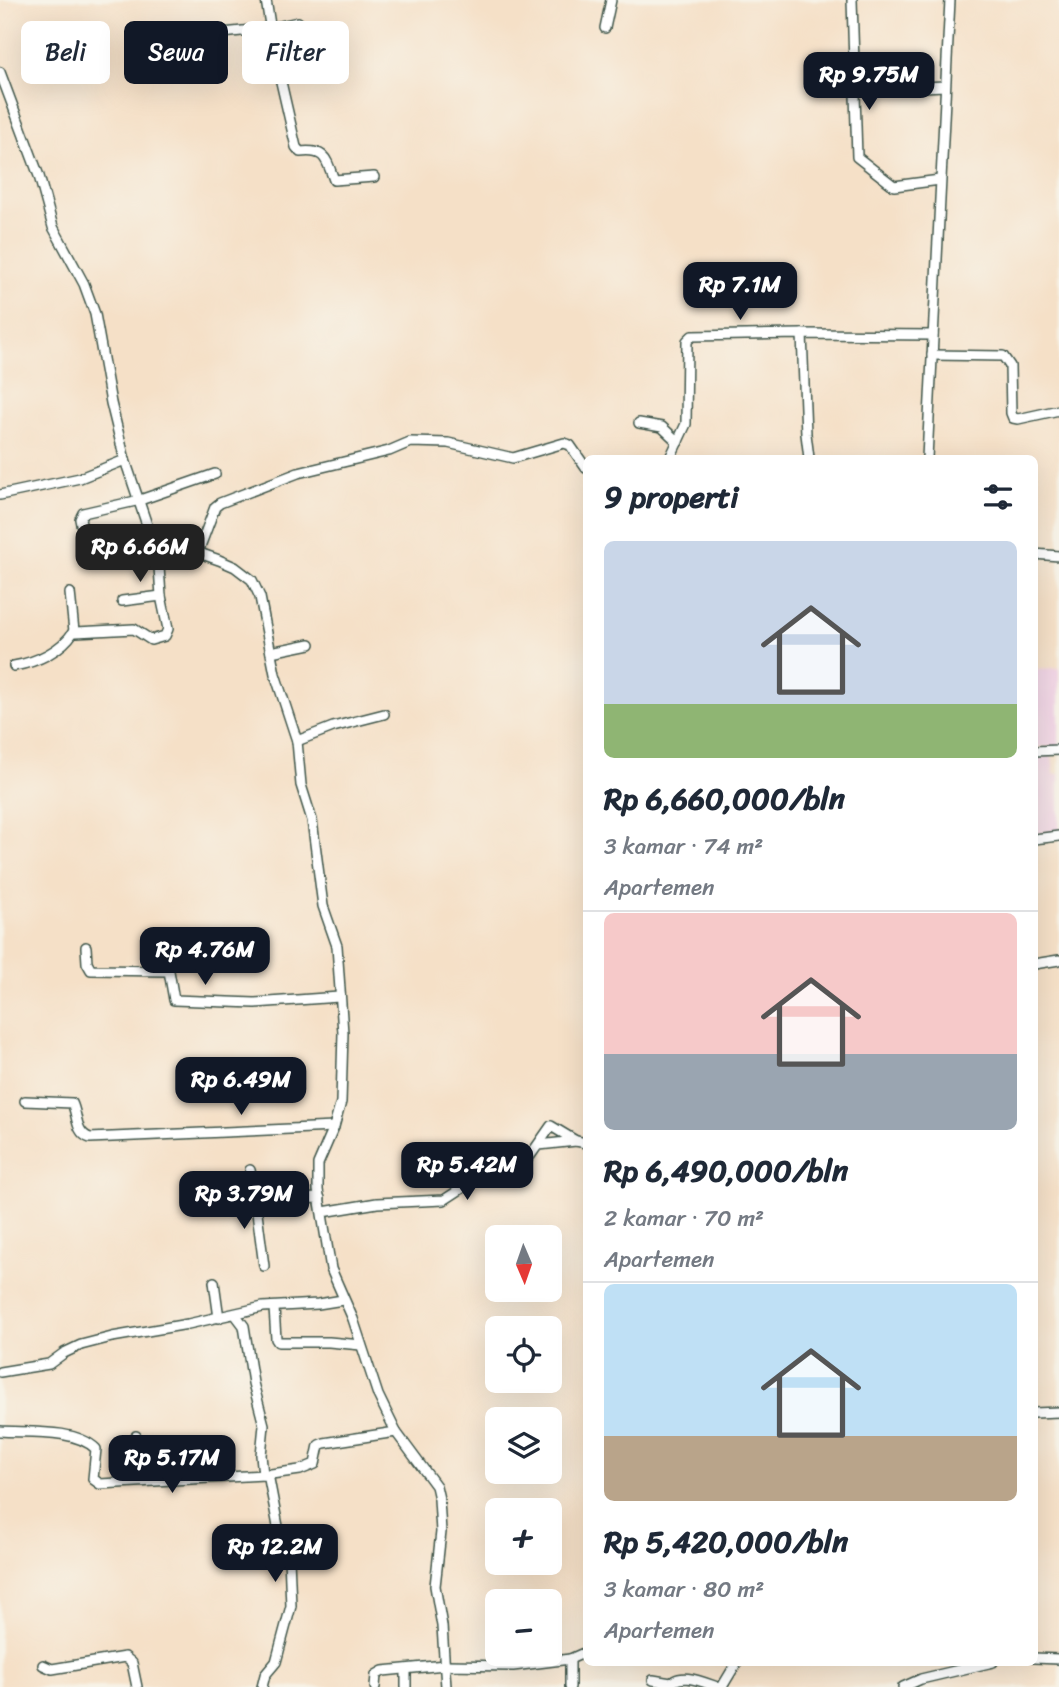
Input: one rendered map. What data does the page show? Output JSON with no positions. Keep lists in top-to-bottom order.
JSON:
{
  "north": "bottom",
  "page": {
    "chip": ["Beli", "Sewa", "Filter"],
    "price": [
      "Rp 9.75M",
      "Rp 7.1M",
      "Rp 6.66M",
      "Rp 4.76M",
      "Rp 6.49M",
      "Rp 5.42M",
      "Rp 3.79M",
      "Rp 5.17M",
      "Rp 12.2M"
    ],
    "heading": "9 properti",
    "list": [
      {
        "name": "Rp 6,660,000/bln",
        "note": "3 kamar · 74 m² · Apartemen"
      },
      {
        "name": "Rp 6,490,000/bln",
        "note": "2 kamar · 70 m² · Apartemen"
      },
      {
        "name": "Rp 5,420,000/bln",
        "note": "3 kamar · 80 m² · Apartemen"
      }
    ],
    "map_buttons": ["+", "−"]
  }
}
